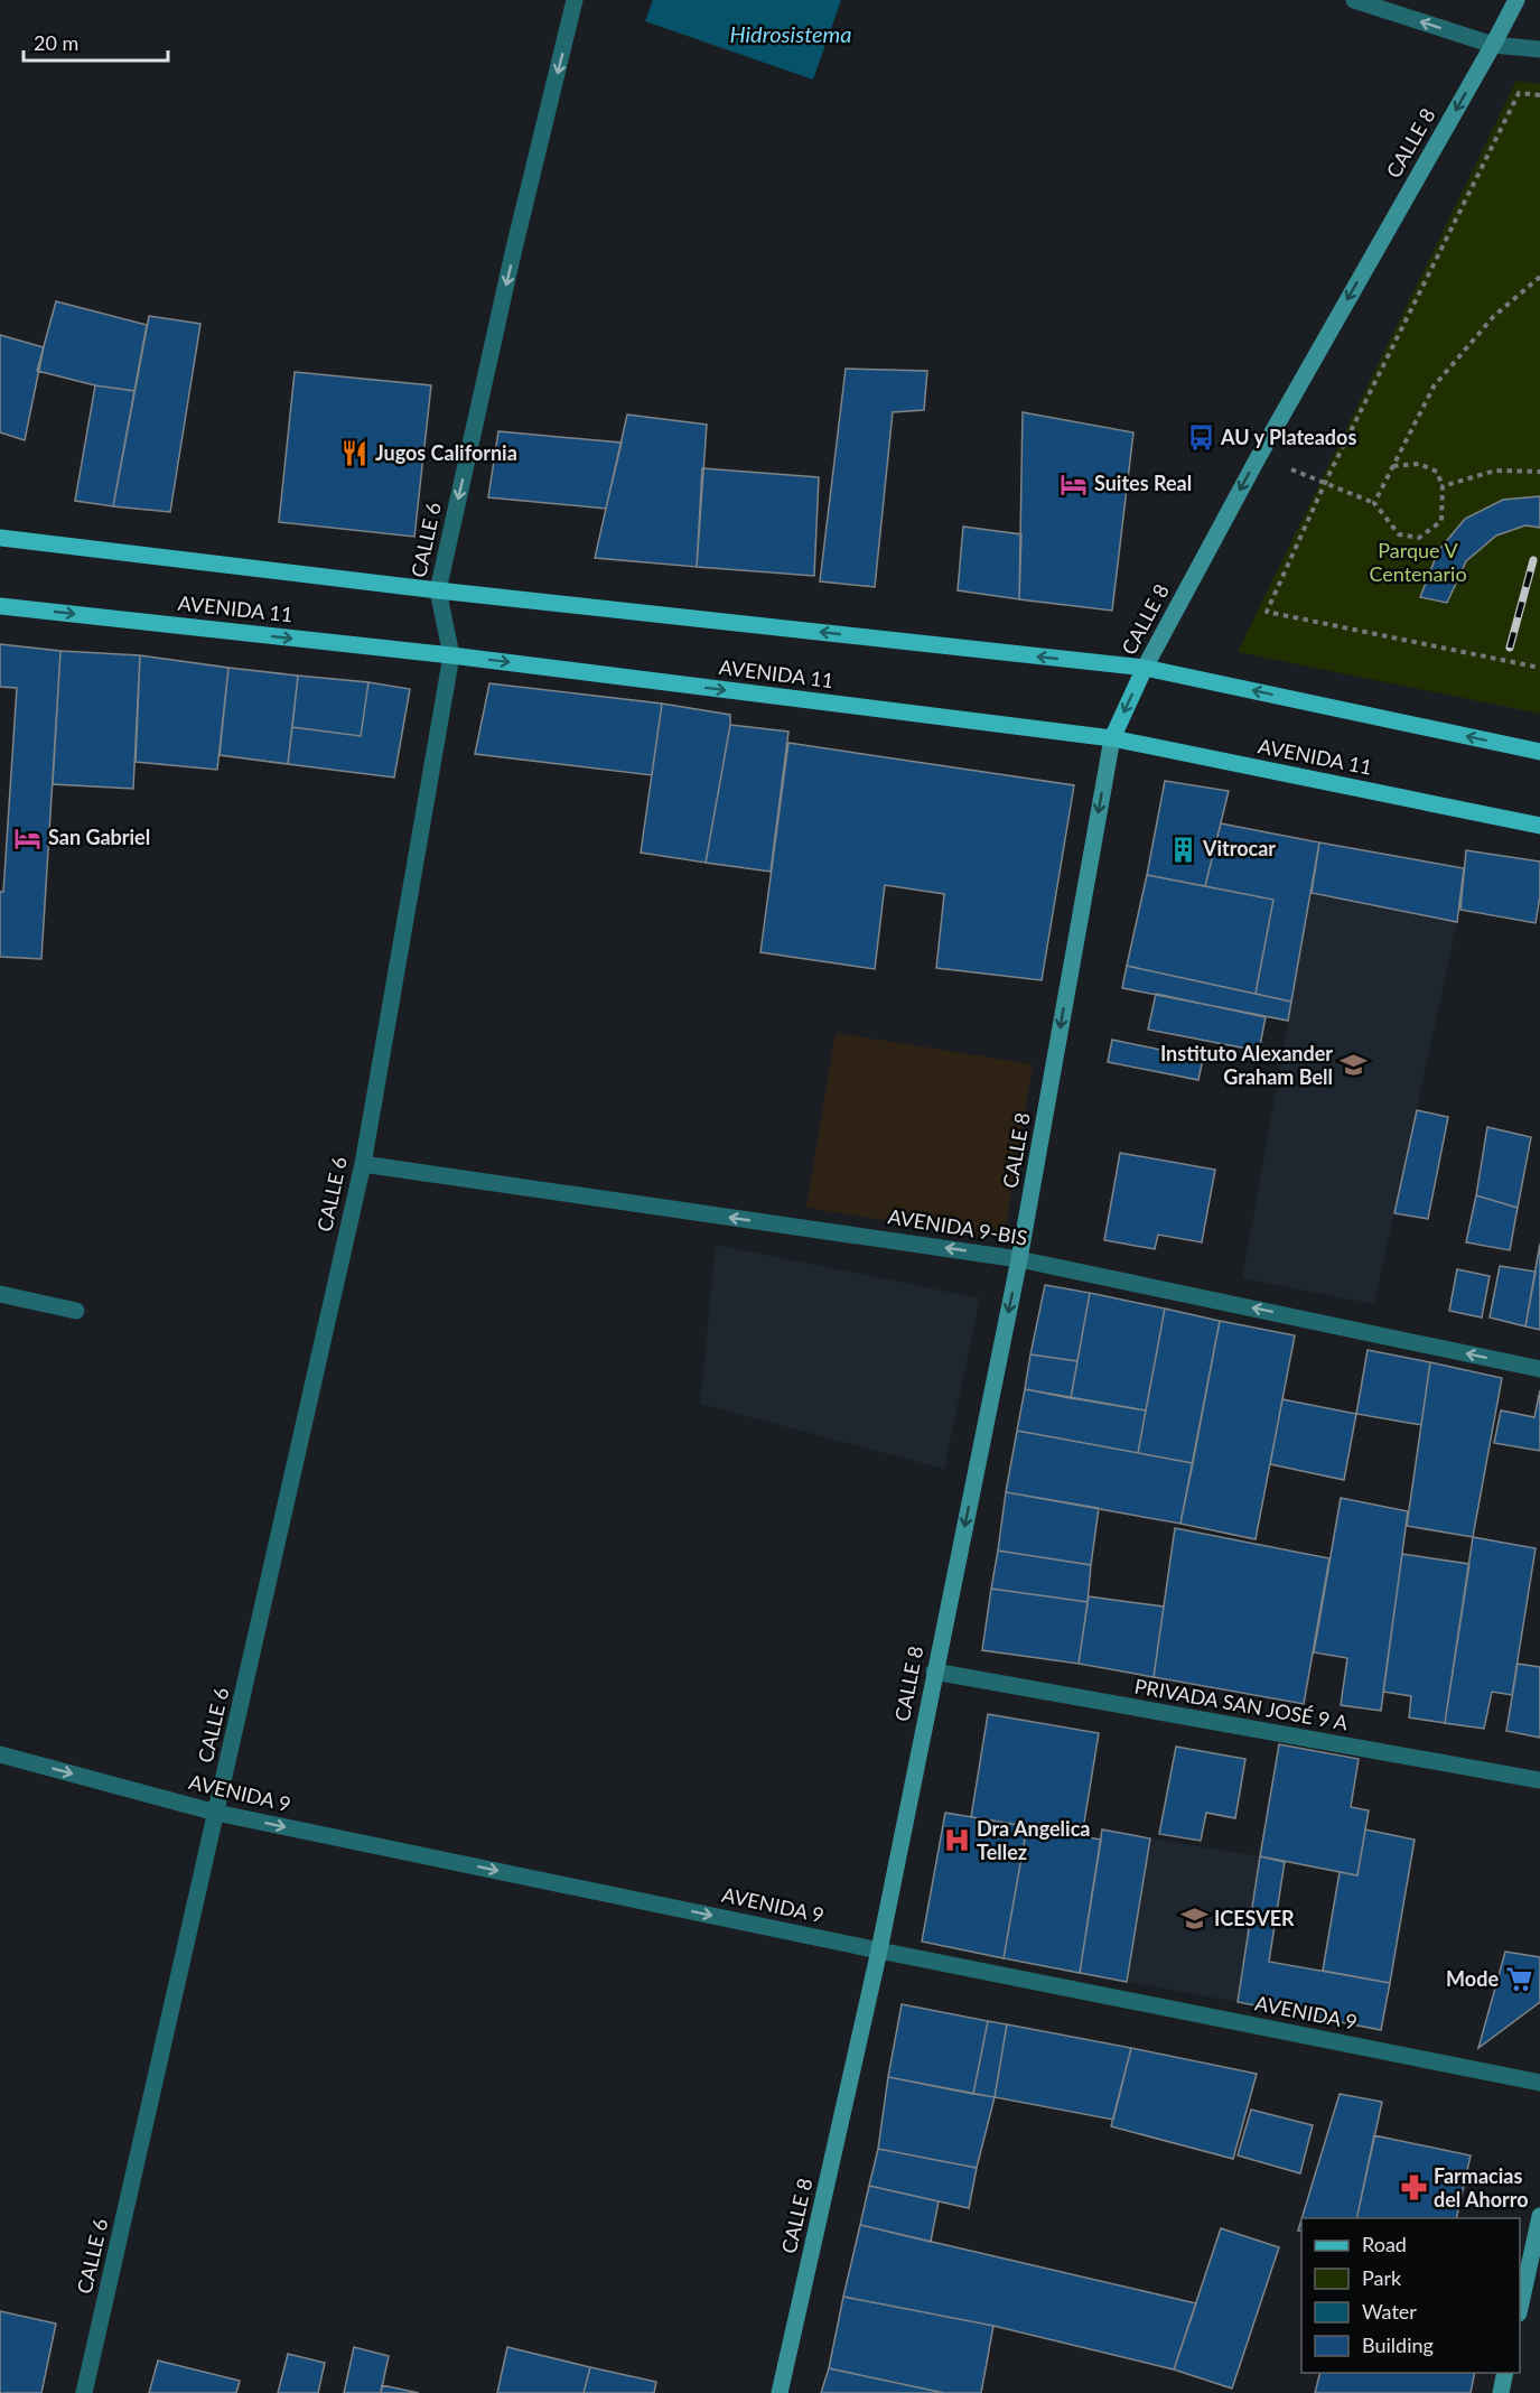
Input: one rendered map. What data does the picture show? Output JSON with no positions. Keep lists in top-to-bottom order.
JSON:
{
  "streets": {
    "main road": ["CALLE 8", "AVENIDA 11"],
    "street": [
      "CALLE 6",
      "AVENIDA 9-BIS",
      "PRIVADA SAN JOSÉ 9 A",
      "AVENIDA 9"
    ]
  },
  "crossings": [
    ["CALLE 8", "AVENIDA 11"],
    ["CALLE 8", "AVENIDA 9-BIS"],
    ["CALLE 8", "PRIVADA SAN JOSÉ 9 A"],
    ["CALLE 8", "AVENIDA 9"],
    ["CALLE 6", "AVENIDA 11"],
    ["CALLE 6", "AVENIDA 9-BIS"],
    ["CALLE 6", "AVENIDA 9"]
  ],
  "one_way": ["CALLE 8", "AVENIDA 9-BIS", "AVENIDA 9"],
  "water": ["Hidrosistema"],
  "parks": ["Parque V Centenario"],
  "places": {
    "bus stop": ["AU y Plateados"],
    "restaurant": ["Jugos California"],
    "hotel": ["Suites Real", "San Gabriel"],
    "building": ["Vitrocar"],
    "school or university": ["Instituto Alexander Graham Bell", "ICESVER"],
    "hospital": ["Dra Angelica Tellez"],
    "supermarket": ["Mode"],
    "pharmacy": ["Farmacias del Ahorro"]
  },
  "legend": [
    "Road",
    "Park",
    "Water",
    "Building"
  ],
  "scale_bar": "20 m"
}
